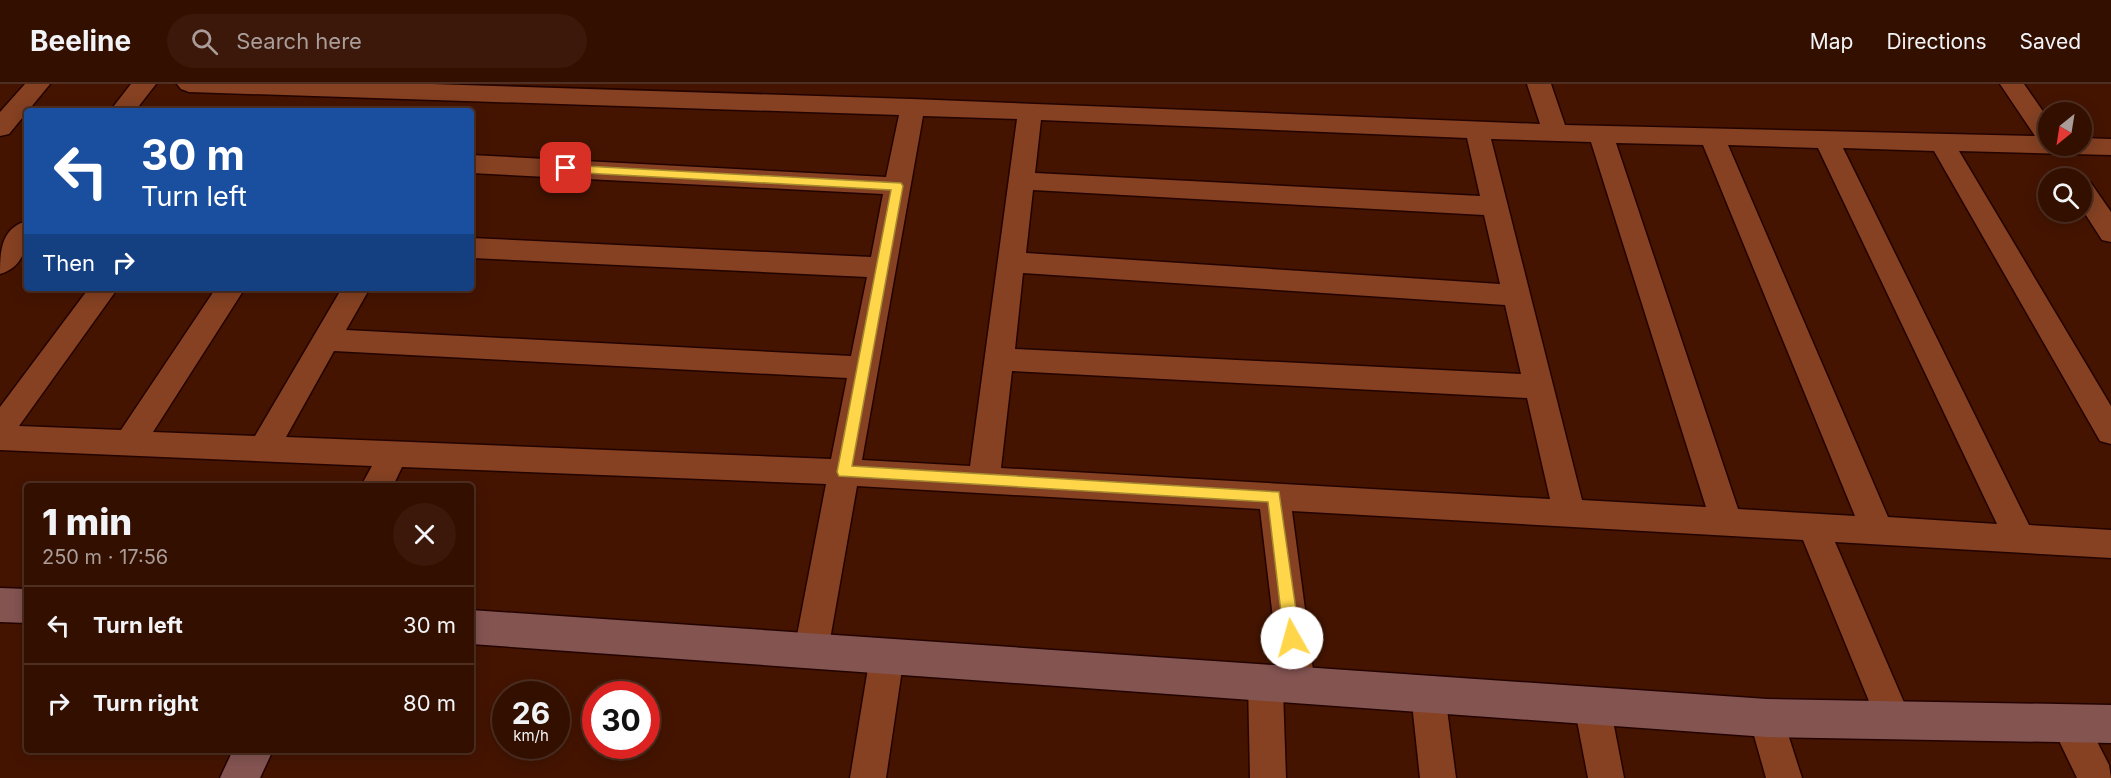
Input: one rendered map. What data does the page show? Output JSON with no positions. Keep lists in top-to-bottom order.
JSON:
{
  "north": "bottom left",
  "page": {
    "header": "Beeline",
    "search": "Search here",
    "nav": ["Map", "Directions", "Saved"],
    "turn": ["30 m", "Turn left"],
    "then": "Then",
    "heading": ["1 min", "250 m · 17:56"],
    "list": [
      {
        "name": "Turn left",
        "value": "30 m"
      },
      {
        "name": "Turn right",
        "value": "80 m"
      }
    ],
    "speed": "26 km/h",
    "limit": "30"
  }
}
